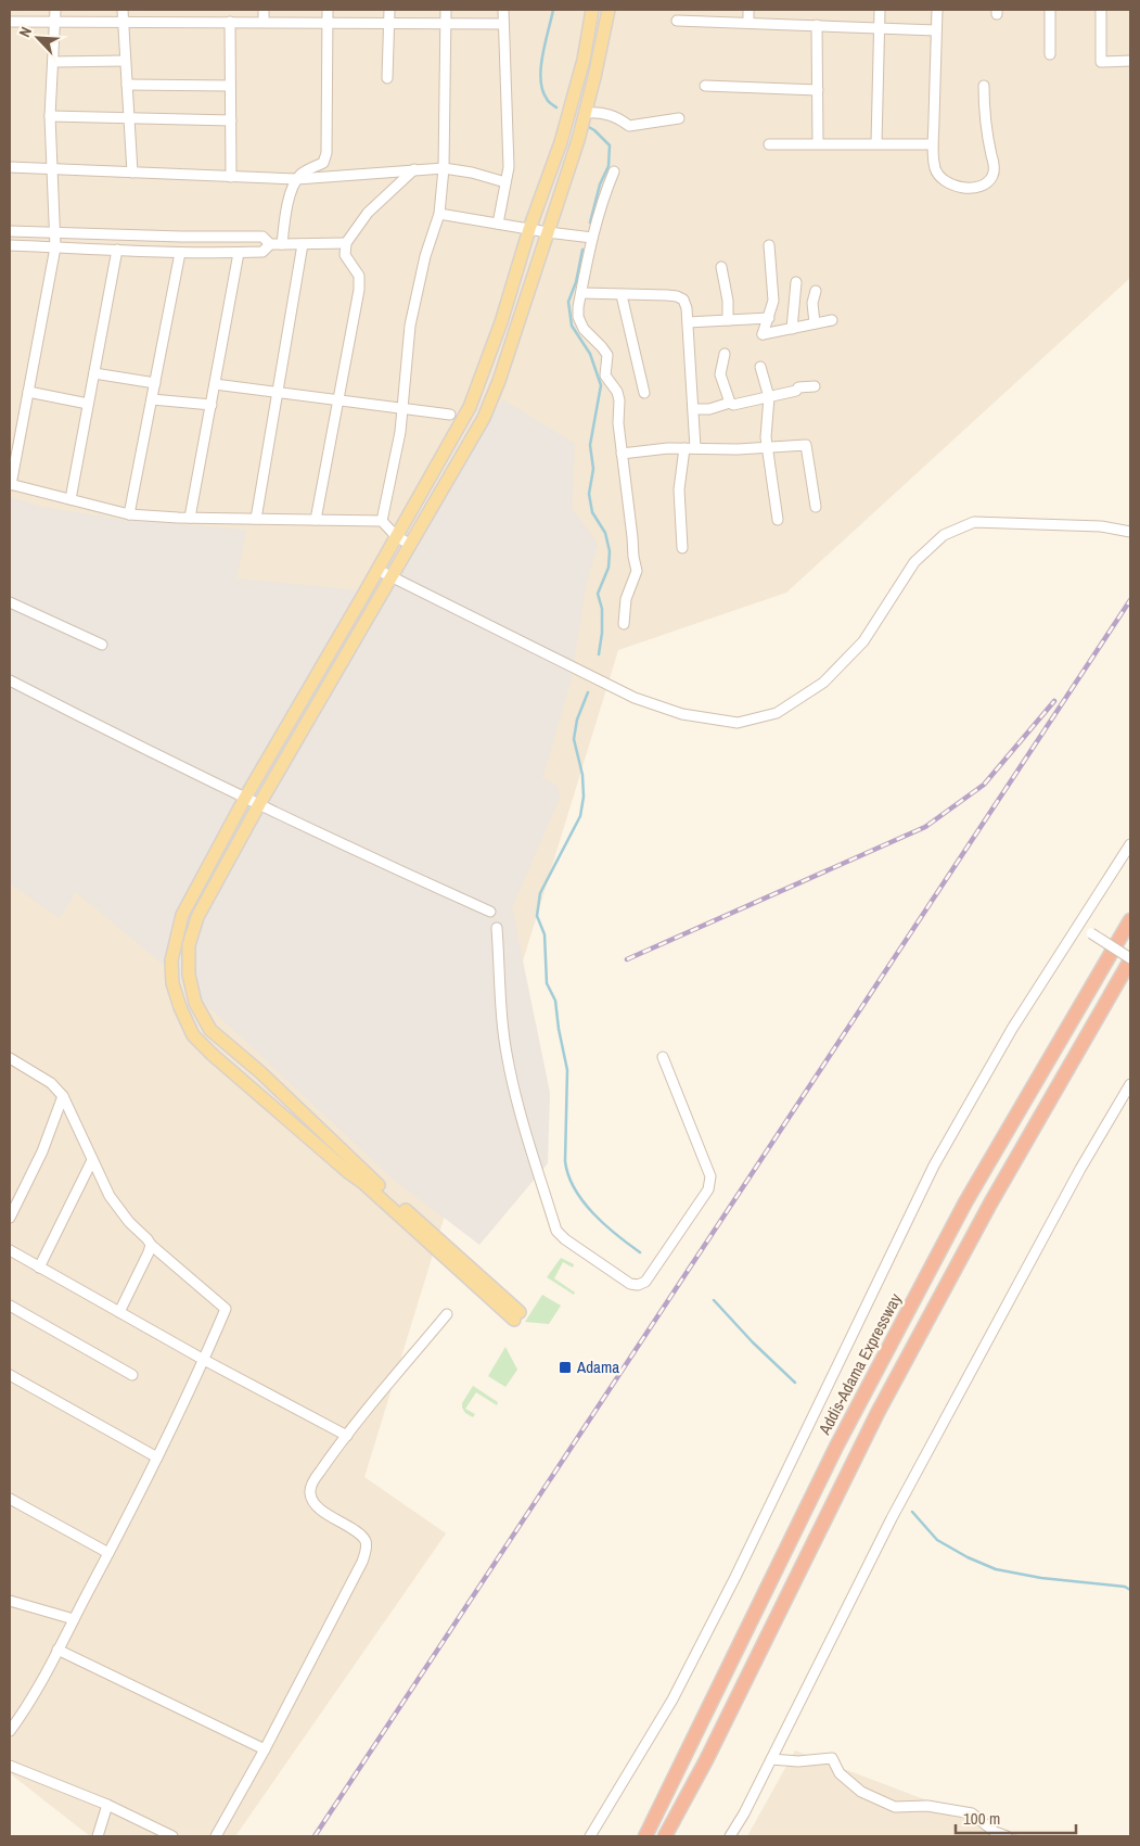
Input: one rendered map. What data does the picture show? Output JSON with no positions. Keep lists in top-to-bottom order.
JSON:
{
  "streets": {
    "highway": ["Addis-Adama Expressway"]
  },
  "places": {
    "transit": ["Adama"]
  },
  "scale_bar": "100 m",
  "north": "top left"
}
